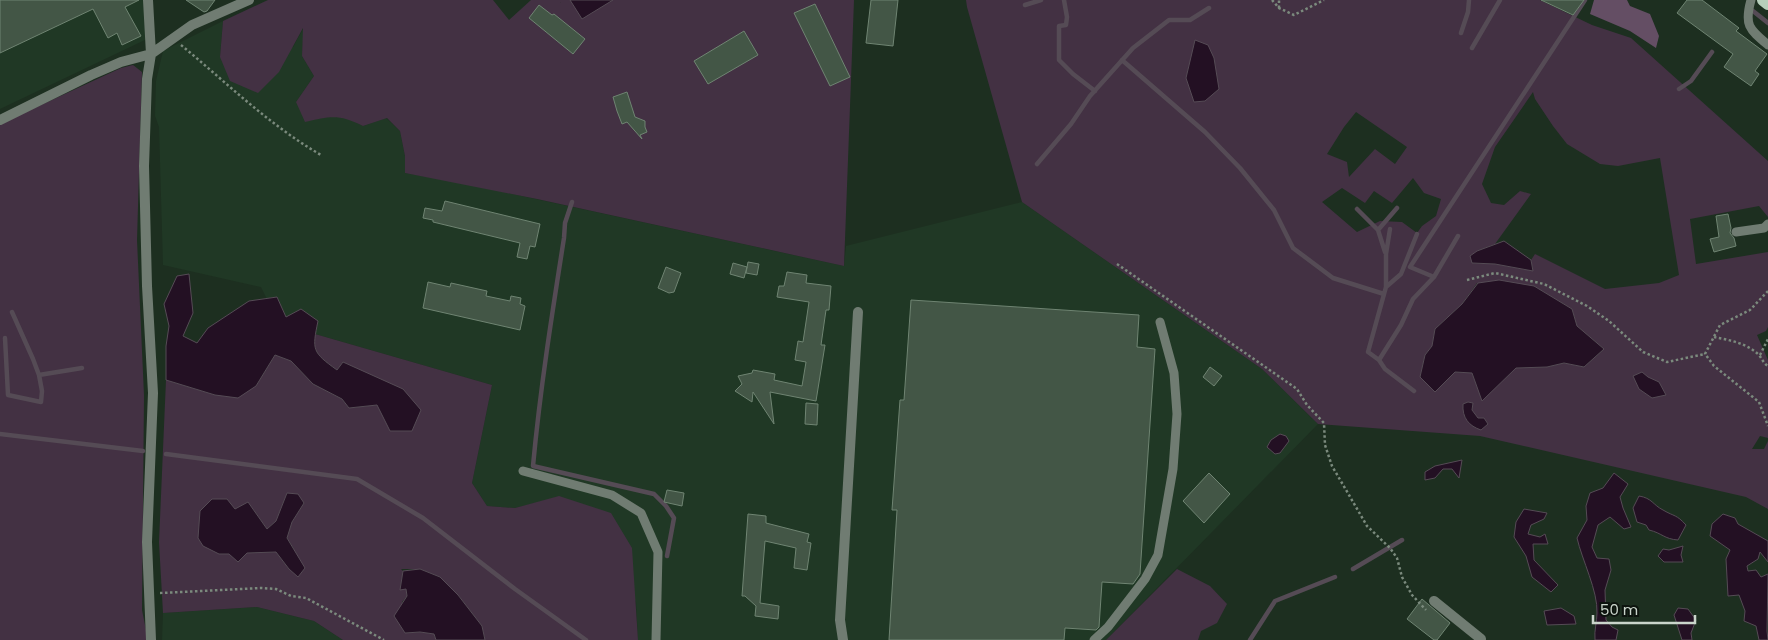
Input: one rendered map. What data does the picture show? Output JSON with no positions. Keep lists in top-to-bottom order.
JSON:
{
  "scale_bar": "50 m"
}
